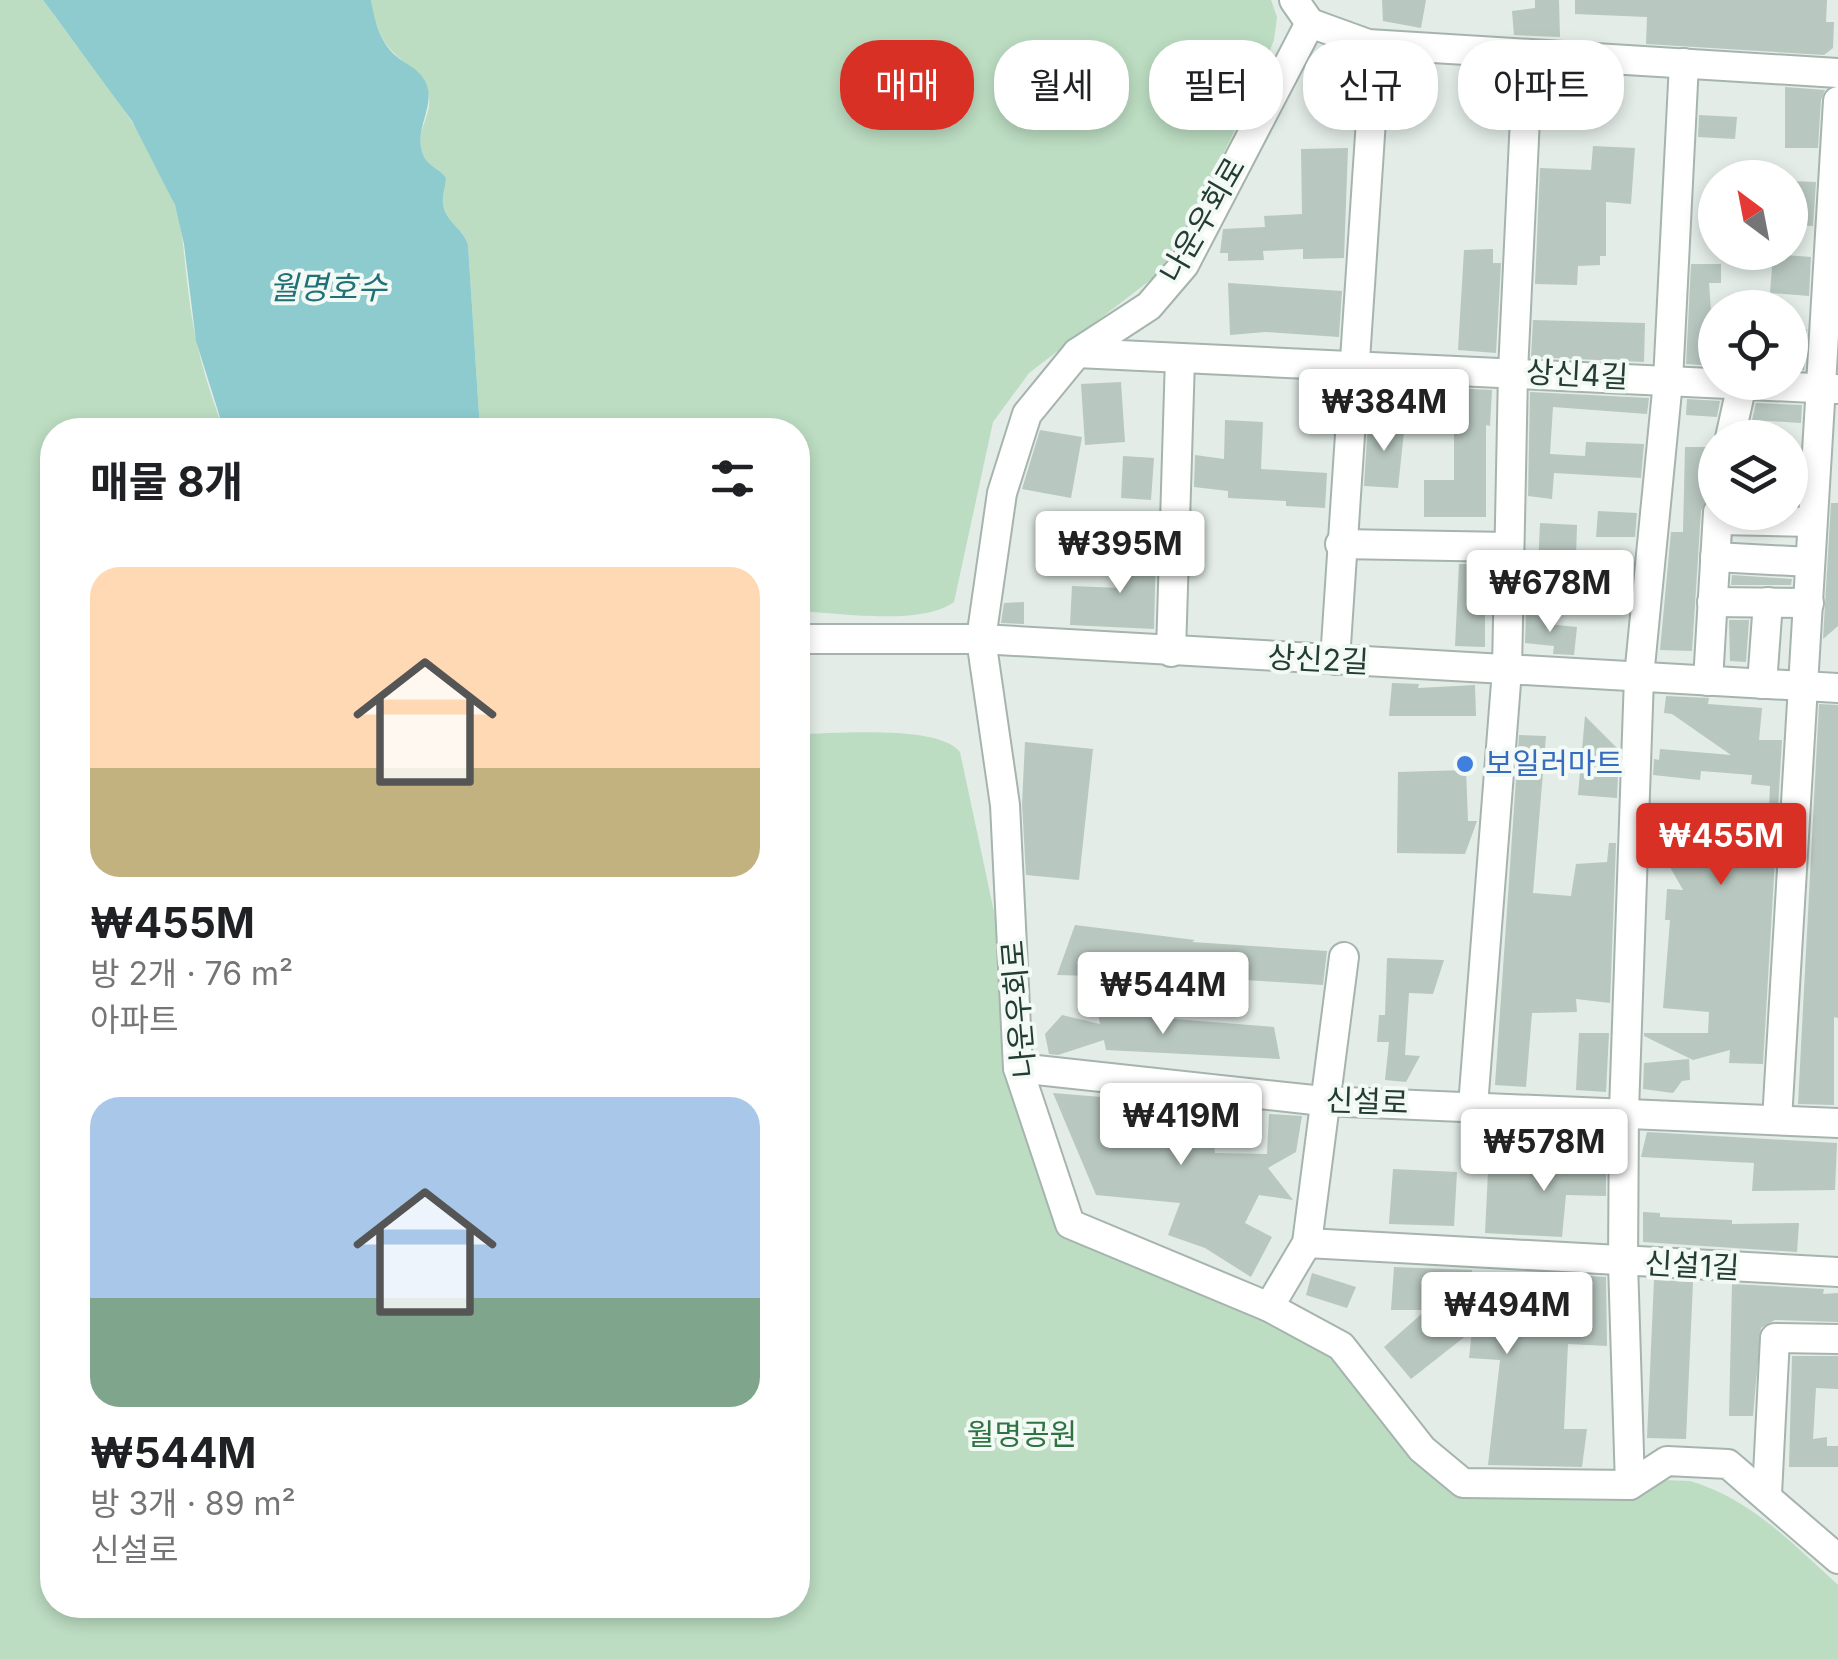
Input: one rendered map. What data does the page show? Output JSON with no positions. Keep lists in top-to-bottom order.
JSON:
{
  "streets": {
    "street": [
      "나운우회로",
      "상신4길",
      "상신2길",
      "신설로",
      "신설1길"
    ]
  },
  "crossings": [
    ["나운우회로", "상신4길"],
    ["나운우회로", "상신2길"],
    ["나운우회로", "신설로"]
  ],
  "water": ["월명호수"],
  "parks": ["월명공원"],
  "places": ["보일러마트"],
  "north": "top left",
  "page": {
    "chip": [
      "매매",
      "월세",
      "필터",
      "신규",
      "아파트"
    ],
    "price": [
      "₩384M",
      "₩395M",
      "₩678M",
      "₩455M",
      "₩544M",
      "₩419M",
      "₩578M",
      "₩494M"
    ],
    "heading": "매물 8개",
    "list": [
      {
        "name": "₩455M",
        "note": "방 2개 · 76 m² · 아파트"
      },
      {
        "name": "₩544M",
        "note": "방 3개 · 89 m² · 신설로"
      }
    ]
  }
}
